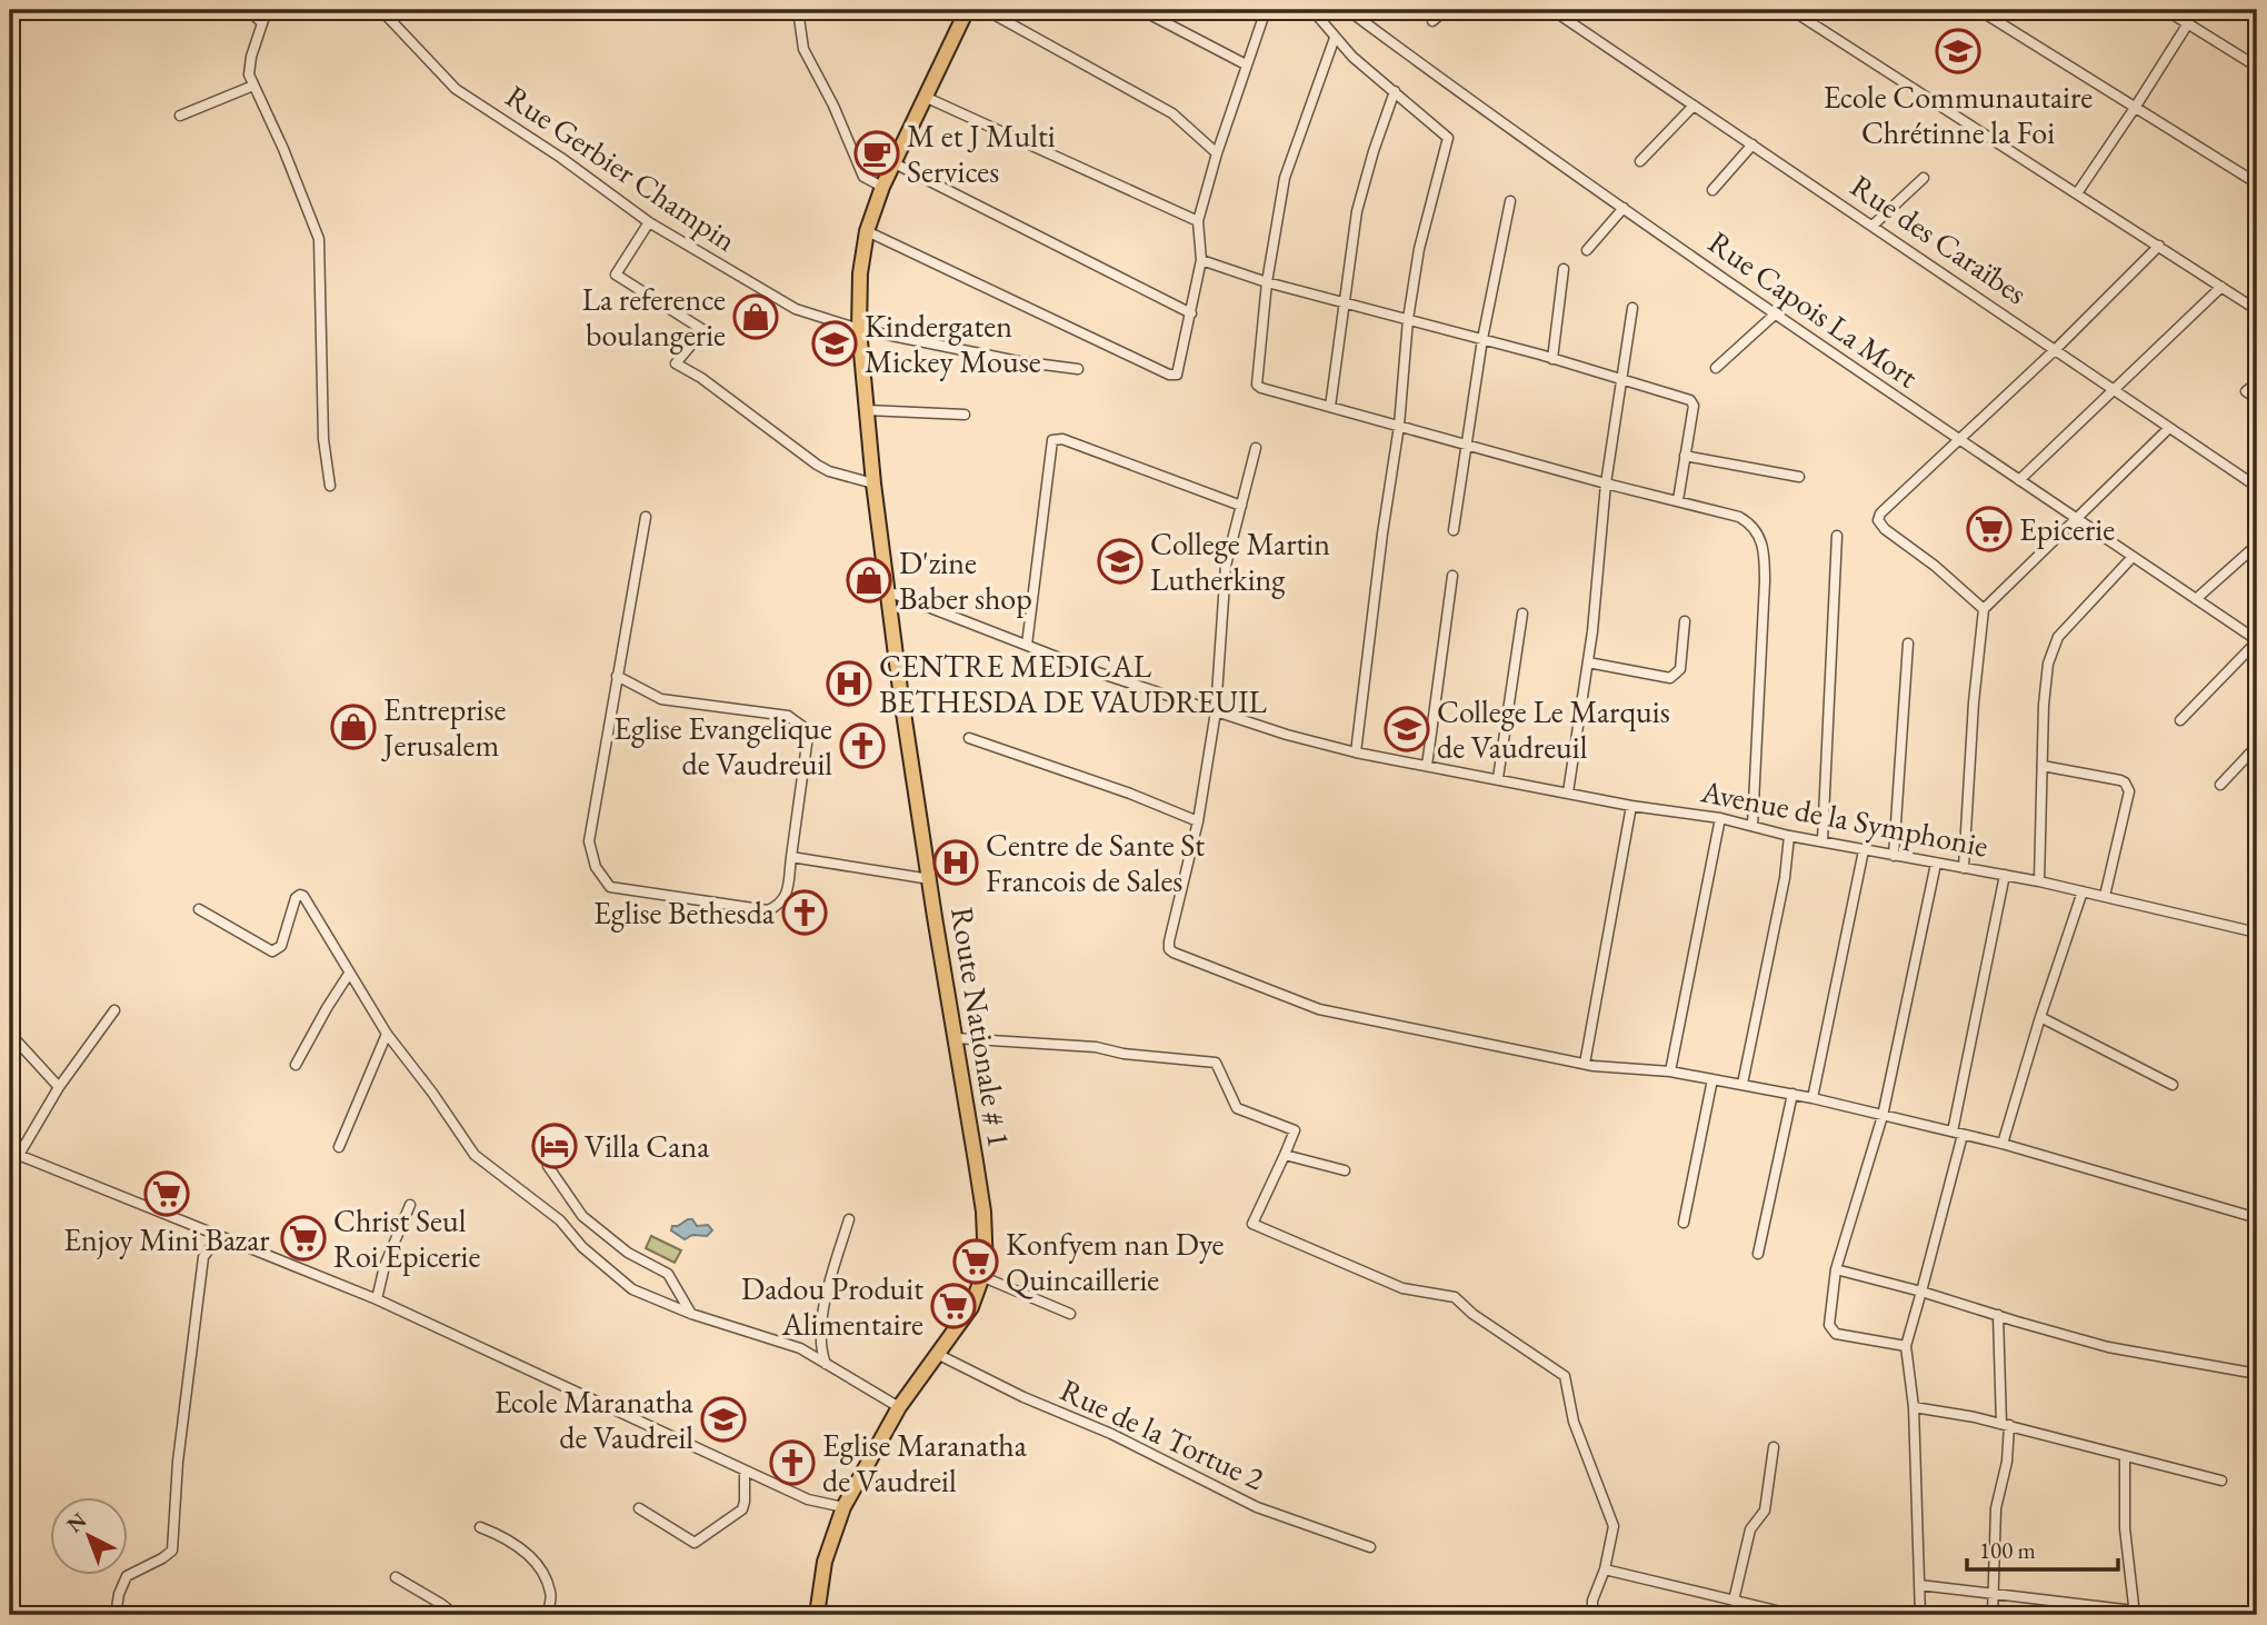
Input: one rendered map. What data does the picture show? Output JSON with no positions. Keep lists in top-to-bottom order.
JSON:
{
  "streets": {
    "main road": ["Route Nationale # 1"],
    "street": [
      "Rue Gerbier Champin",
      "Rue des Caraïbes",
      "Rue Capois La Mort",
      "Avenue de la Symphonie",
      "Rue de la Tortue 2"
    ]
  },
  "crossings": [
    ["Rue Gerbier Champin", "Route Nationale # 1"],
    ["Avenue de la Symphonie", "Route Nationale # 1"],
    ["Route Nationale # 1", "Rue de la Tortue 2"]
  ],
  "places": {
    "school or university": [
      "Ecole Communautaire Chrétinne la Foi",
      "Kindergaten Mickey Mouse",
      "College Martin Lutherking",
      "College Le Marquis de Vaudreuil",
      "Ecole Maranatha de Vaudreil"
    ],
    "cafe": ["M et J Multi Services"],
    "shop": ["La reference boulangerie", "D'zine Baber shop", "Entreprise Jerusalem"],
    "supermarket": [
      "Epicerie",
      "Enjoy Mini Bazar",
      "Christ Seul Roi Epicerie",
      "Konfyem nan Dye Quincaillerie",
      "Dadou Produit Alimentaire"
    ],
    "hospital": ["CENTRE MEDICAL BETHESDA DE VAUDREUIL", "Centre de Sante St Francois de Sales"],
    "church": ["Eglise Evangelique de Vaudreuil", "Eglise Bethesda", "Eglise Maranatha de Vaudreil"],
    "hotel": ["Villa Cana"]
  },
  "scale_bar": "100 m",
  "north": "top left"
}
